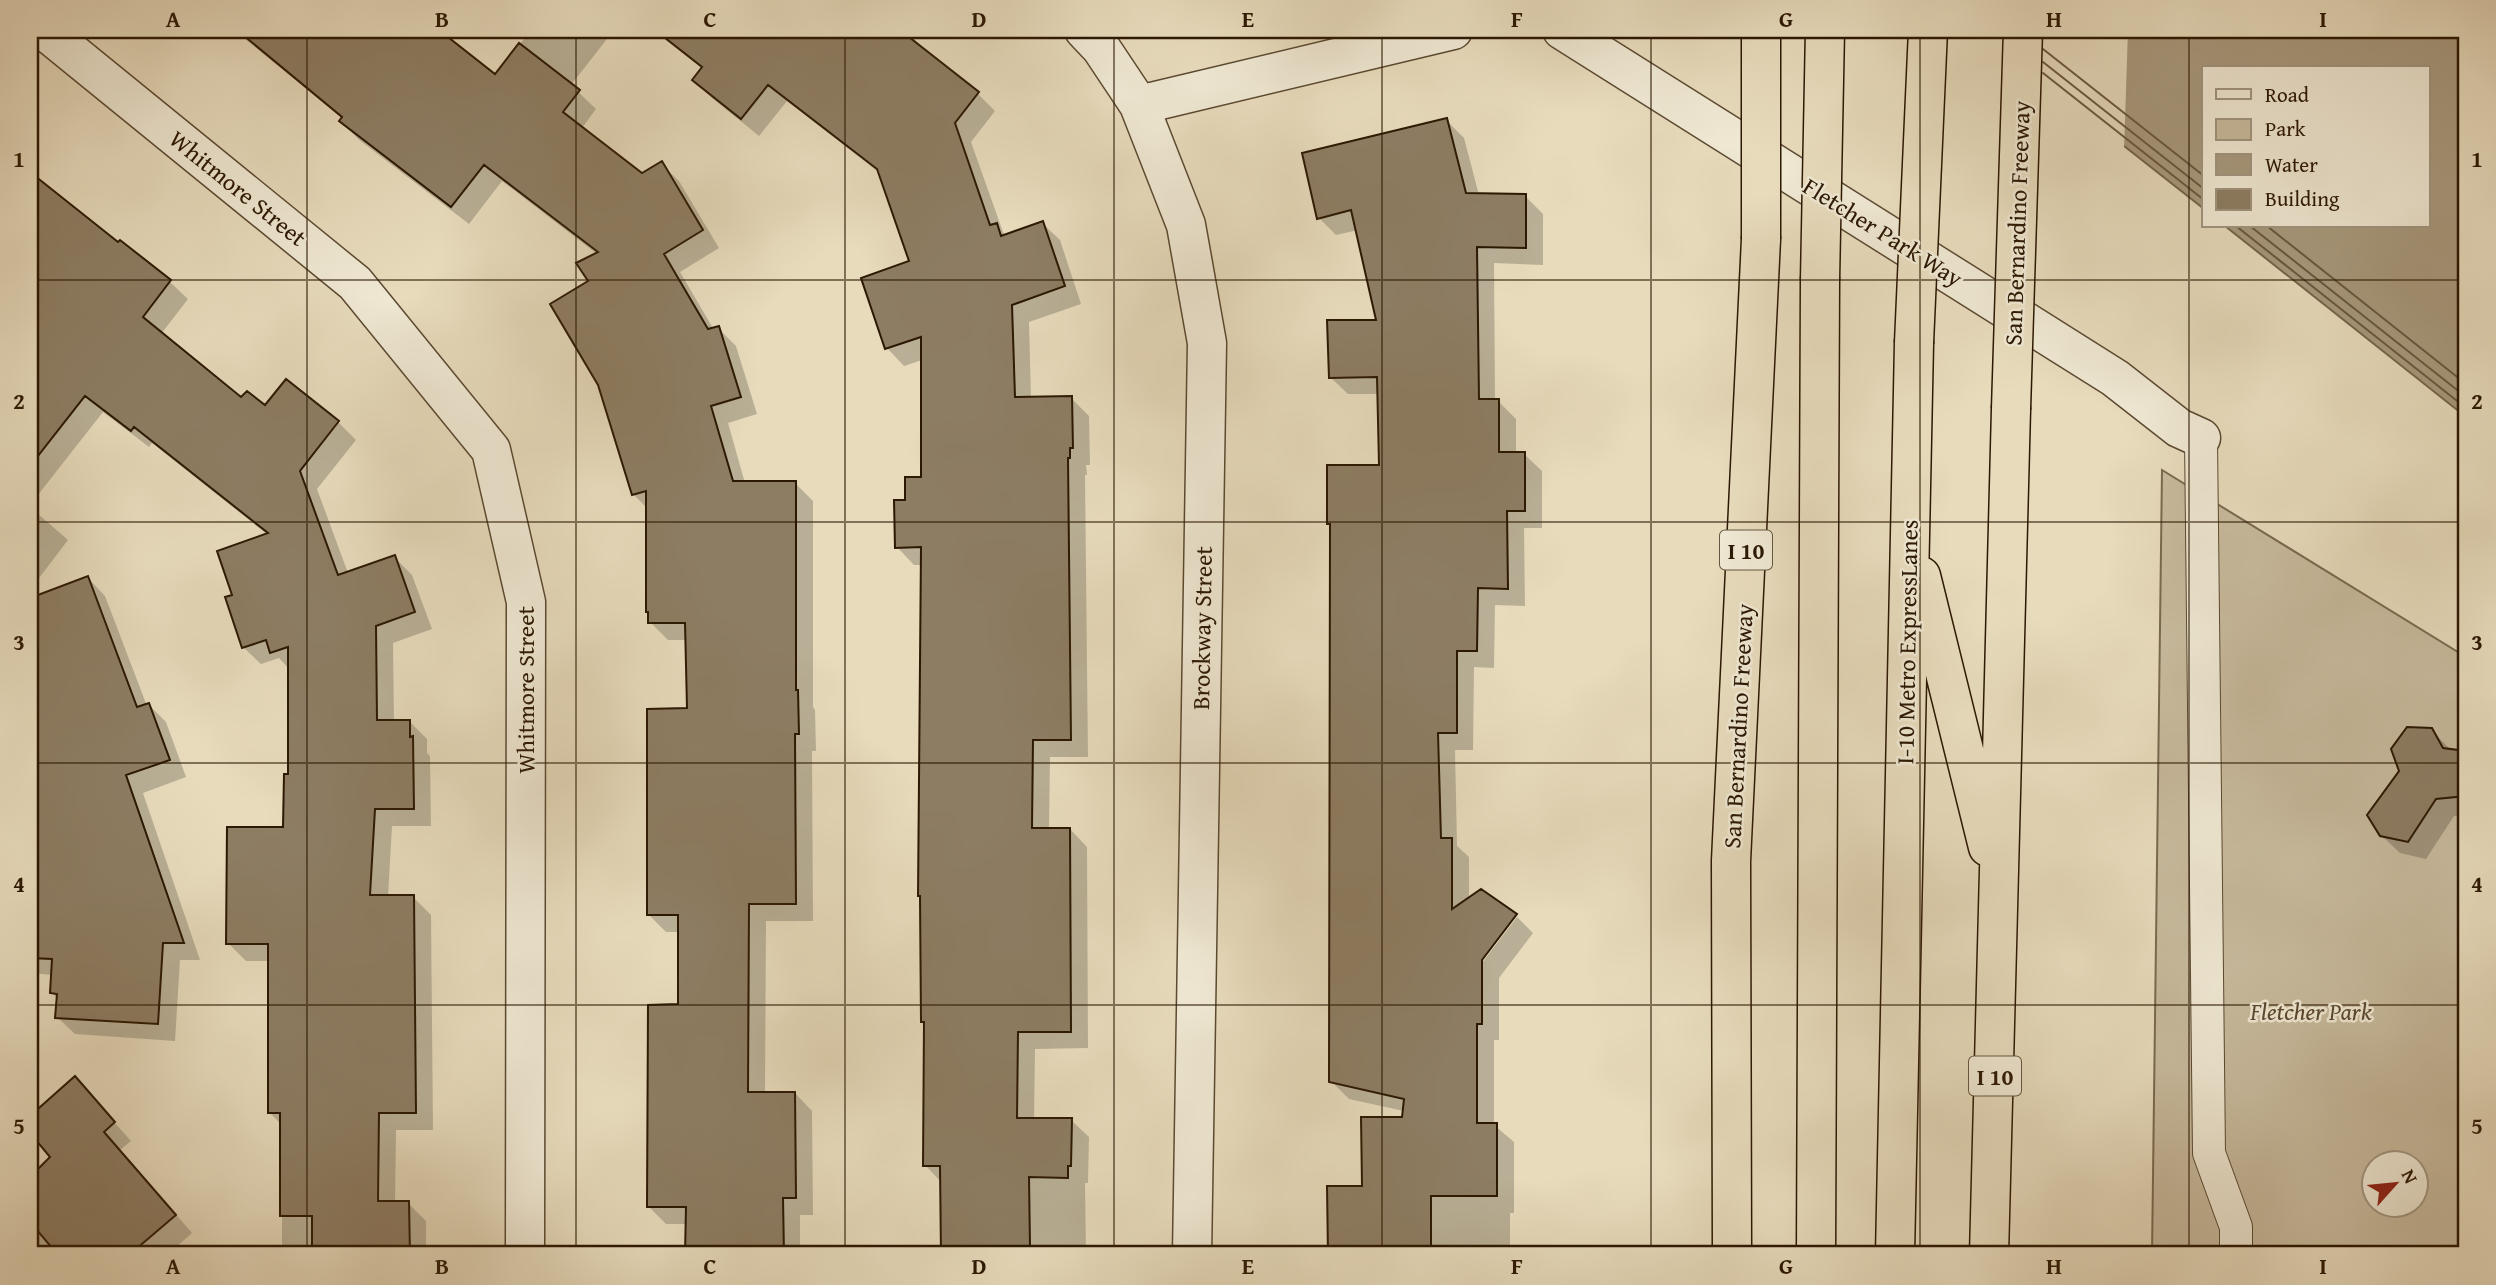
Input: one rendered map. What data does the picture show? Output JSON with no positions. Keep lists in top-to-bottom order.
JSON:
{
  "streets": {
    "highway": ["San Bernardino Freeway", "I 10", "I-10 Metro ExpressLanes"],
    "street": ["Whitmore Street", "Fletcher Park Way", "Brockway Street"]
  },
  "parks": ["Fletcher Park"],
  "legend": [
    "Road",
    "Park",
    "Water",
    "Building"
  ],
  "north": "top right",
  "grid": {
    "columns": [
      "A",
      "B",
      "C",
      "D",
      "E",
      "F",
      "G",
      "H",
      "I"
    ],
    "rows": [
      "1",
      "2",
      "3",
      "4",
      "5"
    ]
  }
}
